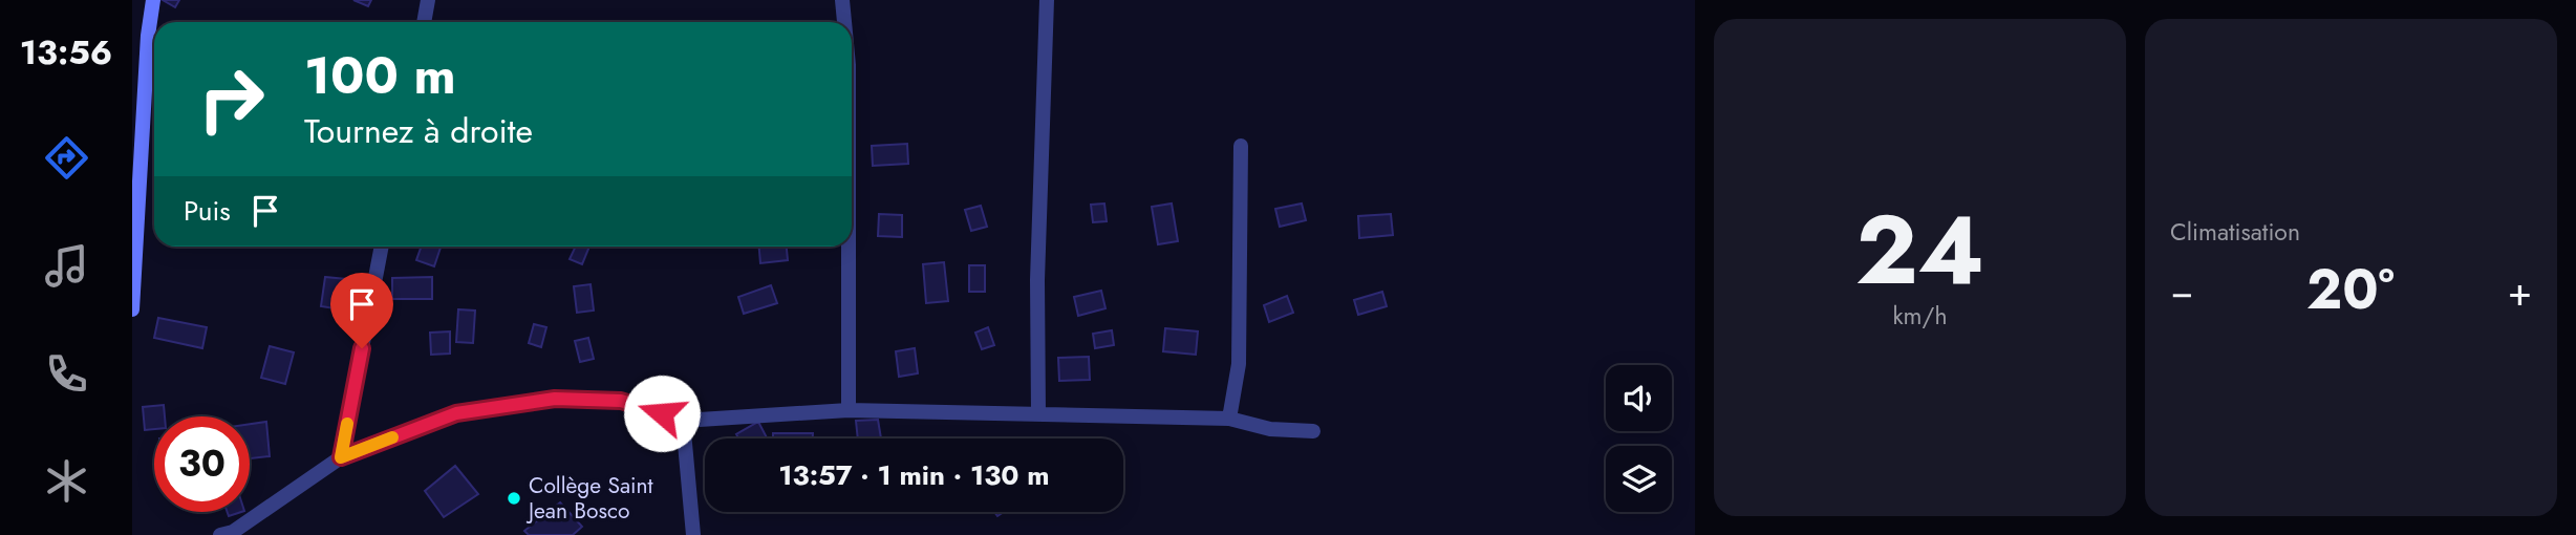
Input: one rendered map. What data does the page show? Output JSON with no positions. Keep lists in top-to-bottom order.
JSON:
{
  "places": ["Collège Saint Jean Bosco"],
  "page": {
    "tabs": "13:56",
    "tile": [
      ["24", "km/h"],
      "Climatisation"
    ],
    "turn": ["100 m", "Tournez à droite"],
    "then": "Puis",
    "heat": ["−", "20°", "+"],
    "limit": "30",
    "trip": "13:57 · 1 min · 130 m"
  }
}
